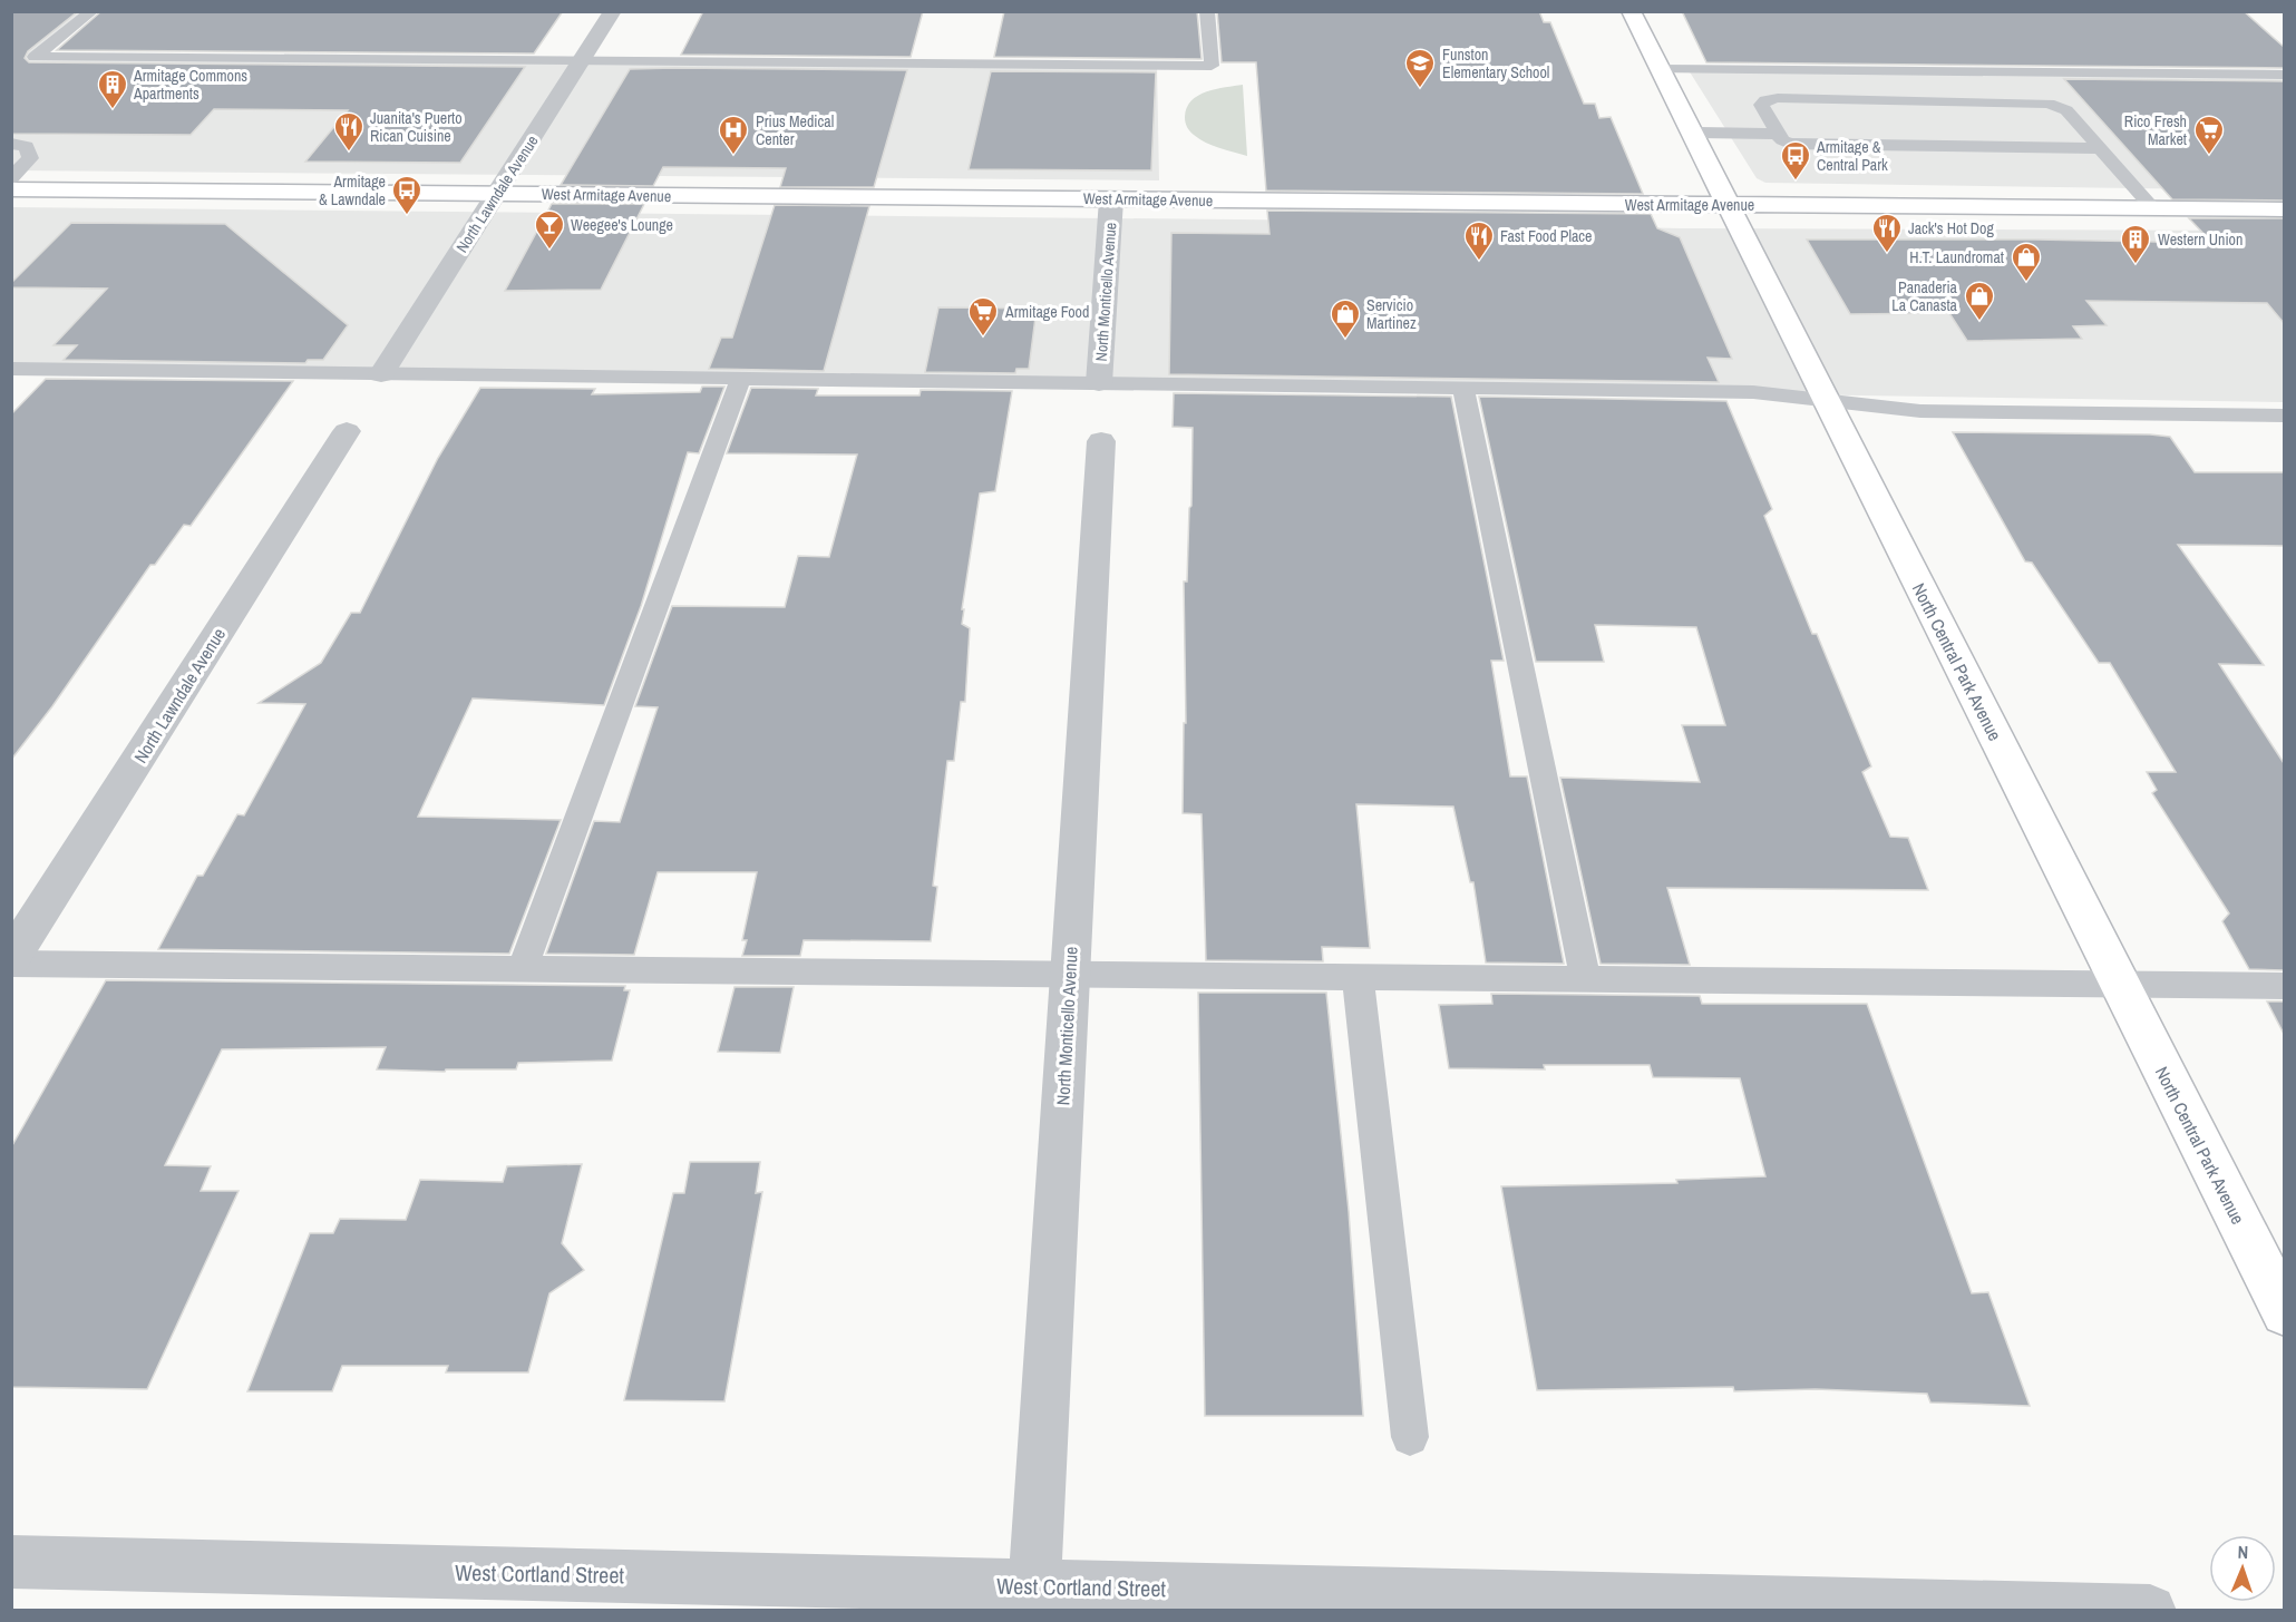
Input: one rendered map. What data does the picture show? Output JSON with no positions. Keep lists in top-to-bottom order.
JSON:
{
  "streets": {
    "main road": ["West Armitage Avenue", "North Central Park Avenue"],
    "street": ["North Lawndale Avenue", "North Monticello Avenue", "West Cortland Street"]
  },
  "crossings": [
    ["North Lawndale Avenue", "West Armitage Avenue"],
    ["West Armitage Avenue", "North Monticello Avenue"],
    ["West Armitage Avenue", "North Central Park Avenue"],
    ["North Monticello Avenue", "West Cortland Street"]
  ],
  "places": {
    "school or university": ["Funston Elementary School"],
    "building": ["Armitage Commons Apartments", "Western Union"],
    "restaurant": ["Juanita's Puerto Rican Cuisine", "Jack's Hot Dog", "Fast Food Place"],
    "hospital": ["Prius Medical Center"],
    "supermarket": ["Rico Fresh Market", "Armitage Food"],
    "bus stop": ["Armitage & Central Park", "Armitage & Lawndale"],
    "bar": ["Weegee's Lounge"],
    "shop": ["H.T. Laundromat", "Panaderia La Canasta", "Servicio Martinez"]
  },
  "north": "top"
}
